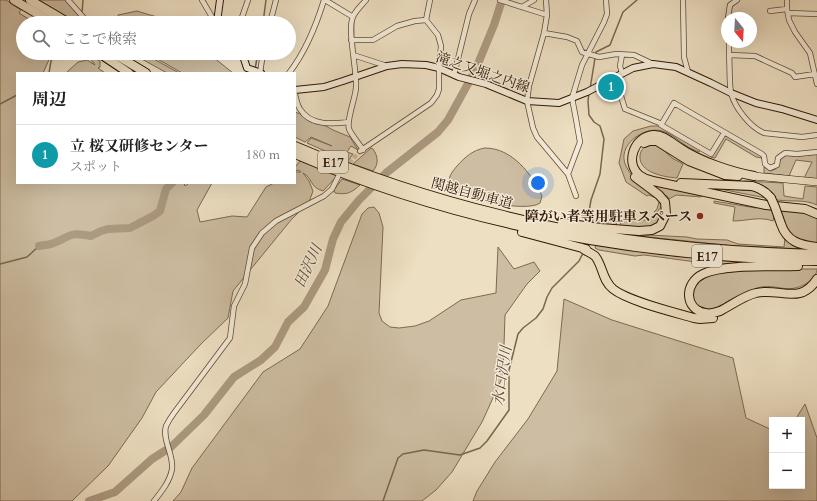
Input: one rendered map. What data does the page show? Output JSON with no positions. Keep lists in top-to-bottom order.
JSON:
{
  "streets": {
    "highway": ["E17", "関越自動車道"],
    "main road": ["滝之又堀之内線"]
  },
  "water": ["田沢川", "水口沢川"],
  "places": ["障がい者等用駐車スペース"],
  "north": "bottom",
  "page": {
    "search": "ここで検索",
    "pins": "1",
    "heading": "周辺",
    "list": [
      {
        "mark": "1",
        "name": "立 桜又研修センター",
        "note": "スポット",
        "value": "180 m"
      }
    ],
    "map_buttons": ["+", "−"]
  }
}
